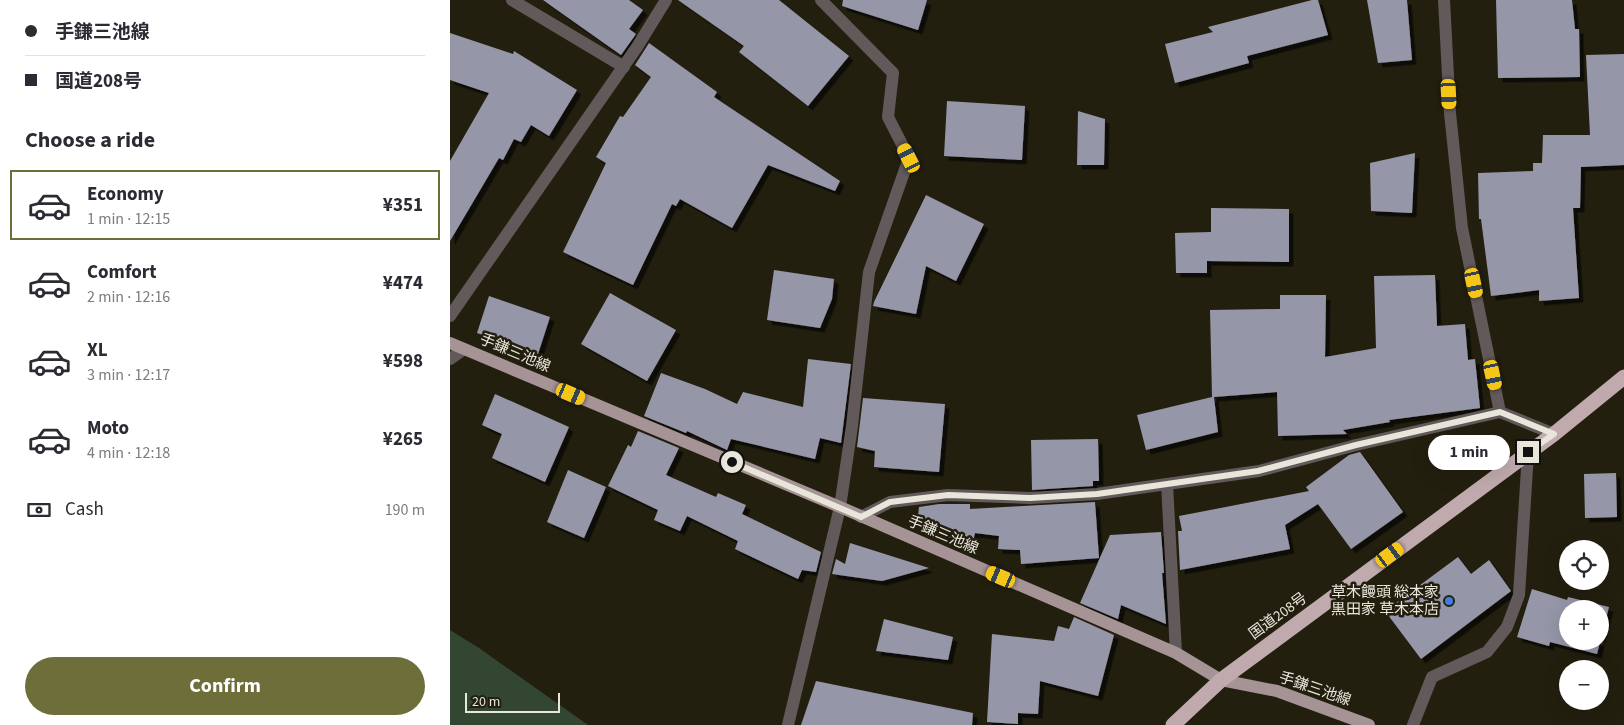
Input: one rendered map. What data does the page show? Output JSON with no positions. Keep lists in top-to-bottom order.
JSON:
{
  "streets": {
    "highway": ["国道208号"],
    "main road": ["手鎌三池線"]
  },
  "crossings": [
    ["手鎌三池線", "国道208号"]
  ],
  "places": ["草木饅頭 総本家 黒田家 草木本店"],
  "scale_bar": "20 m",
  "page": {
    "banner": ["手鎌三池線", "国道208号"],
    "heading": "Choose a ride",
    "list": [
      {
        "name": "Economy",
        "note": "1 min · 12:15",
        "value": "¥351"
      },
      {
        "name": "Comfort",
        "note": "2 min · 12:16",
        "value": "¥474"
      },
      {
        "name": "XL",
        "note": "3 min · 12:17",
        "value": "¥598"
      },
      {
        "name": "Moto",
        "note": "4 min · 12:18",
        "value": "¥265"
      }
    ],
    "bubble": "1 min",
    "pay": ["Cash", "190 m"],
    "map_buttons": ["+", "−"],
    "buttons": "Confirm",
    "scale": "20 m"
  }
}
